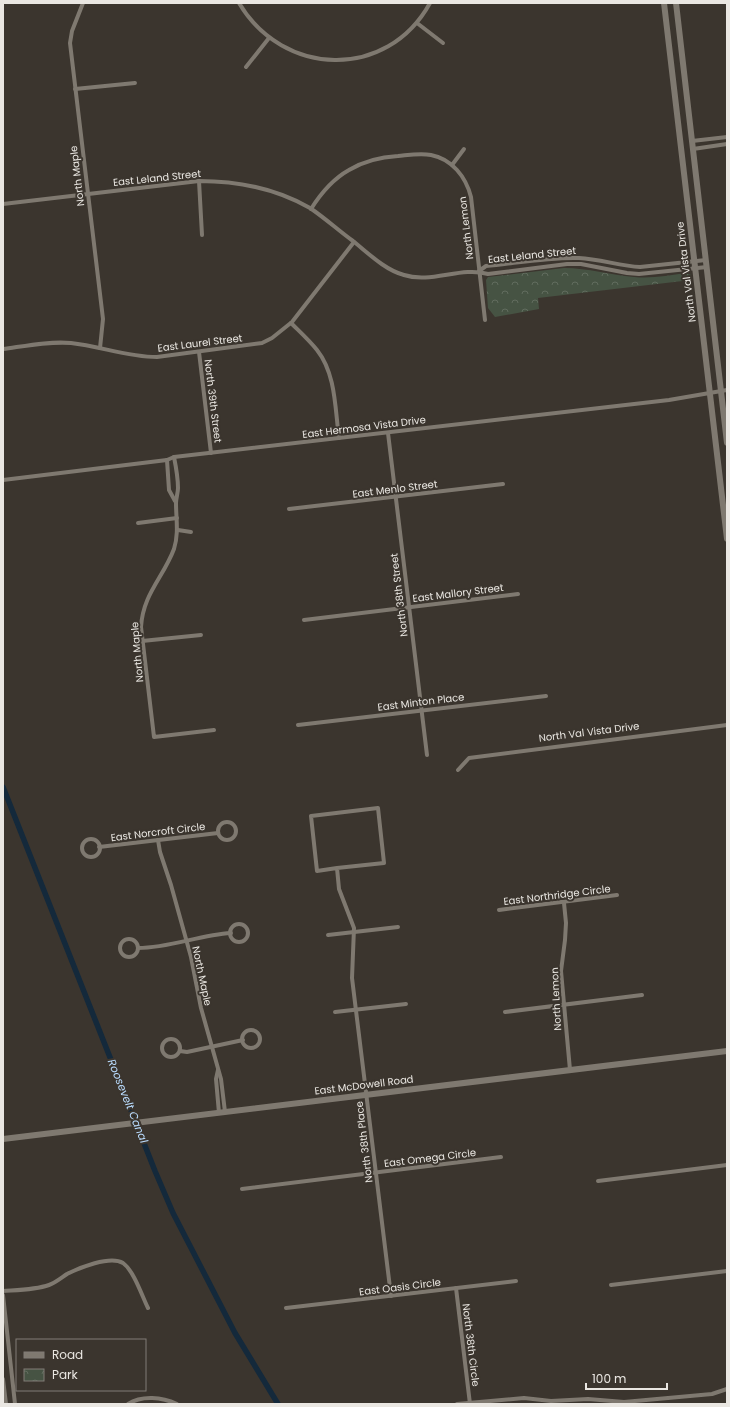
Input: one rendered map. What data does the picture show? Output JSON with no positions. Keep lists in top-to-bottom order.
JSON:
{
  "streets": {
    "main road": ["North Val Vista Drive", "East McDowell Road"],
    "street": [
      "North Maple",
      "East Leland Street",
      "North Lemon",
      "East Laurel Street",
      "North 39th Street",
      "East Hermosa Vista Drive",
      "East Menlo Street",
      "East Mallory Street",
      "North 38th Street",
      "East Minton Place",
      "East Norcroft Circle",
      "East Northridge Circle",
      "North 38th Place",
      "East Omega Circle",
      "East Oasis Circle",
      "North 38th Circle"
    ]
  },
  "crossings": [
    ["North Maple", "East Leland Street"],
    ["North Maple", "East Laurel Street"],
    ["North Maple", "East Hermosa Vista Drive"],
    ["North Maple", "East Norcroft Circle"],
    ["North Maple", "East McDowell Road"],
    ["East Leland Street", "North Lemon"],
    ["East Leland Street", "North Val Vista Drive"],
    ["East Leland Street", "East Laurel Street"],
    ["North Lemon", "East Northridge Circle"],
    ["North Lemon", "East McDowell Road"],
    ["North Val Vista Drive", "East Hermosa Vista Drive"],
    ["East Laurel Street", "North 39th Street"],
    ["North 39th Street", "East Hermosa Vista Drive"],
    ["East Hermosa Vista Drive", "North 38th Street"],
    ["East Menlo Street", "North 38th Street"],
    ["East Mallory Street", "North 38th Street"],
    ["North 38th Street", "East Minton Place"],
    ["East McDowell Road", "North 38th Place"],
    ["North 38th Place", "East Omega Circle"],
    ["North 38th Place", "East Oasis Circle"],
    ["East Oasis Circle", "North 38th Circle"]
  ],
  "water": ["Roosevelt Canal"],
  "legend": ["Road", "Park"],
  "scale_bar": "100 m"
}
